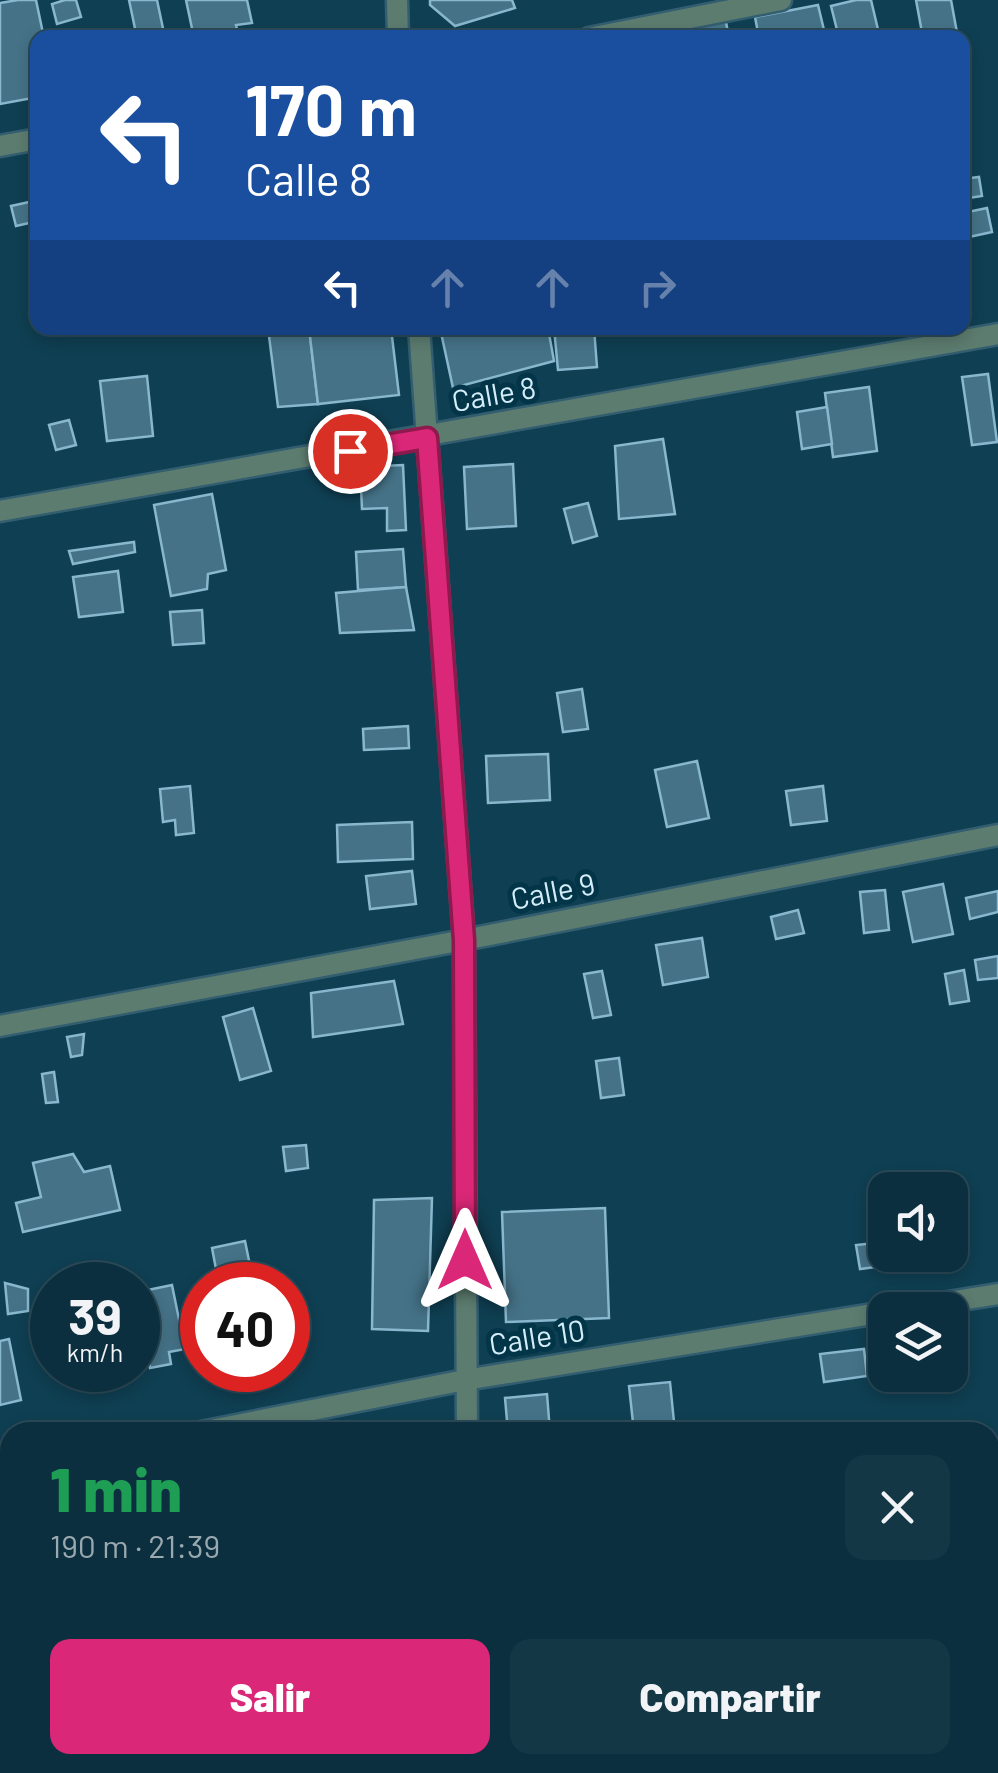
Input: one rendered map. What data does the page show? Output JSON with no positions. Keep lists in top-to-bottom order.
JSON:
{
  "streets": {
    "street": ["Calle 8", "Calle 9", "Calle 10"]
  },
  "page": {
    "turn": ["170 m", "Calle 8"],
    "speed": "39 km/h",
    "limit": "40",
    "heading": ["1 min", "190 m · 21:39"],
    "buttons": ["Salir", "Compartir"]
  }
}
